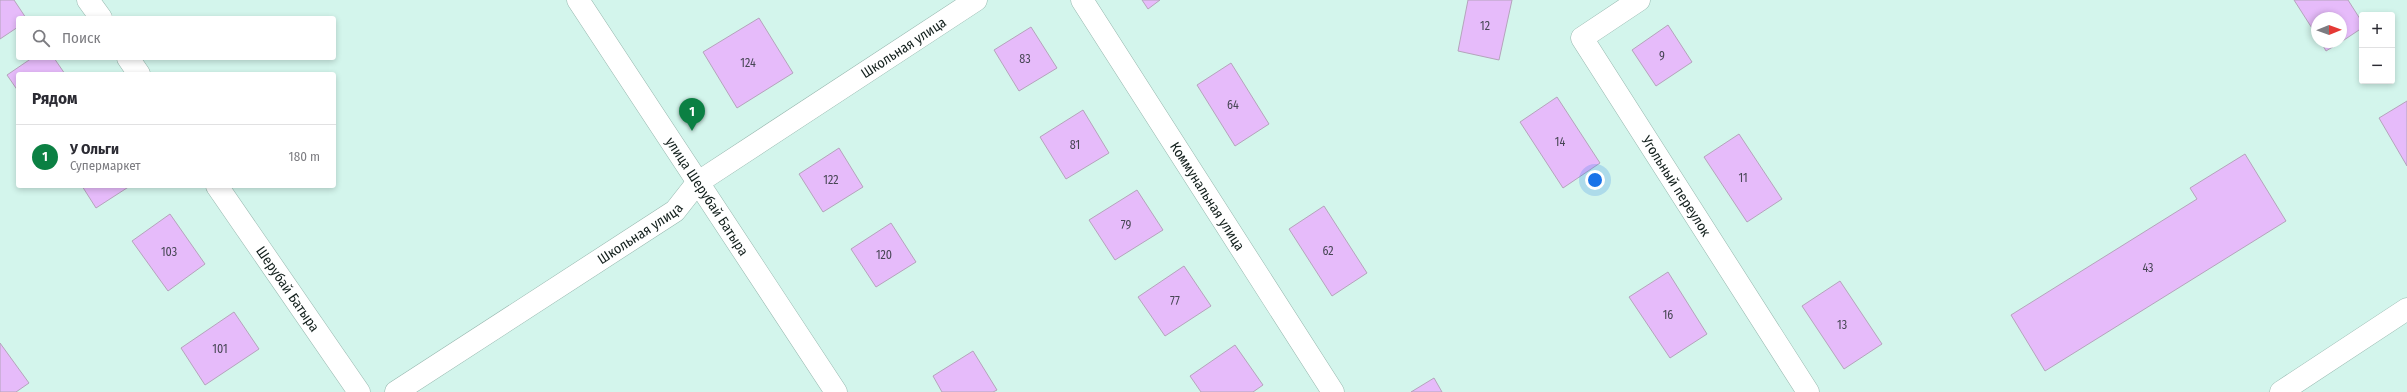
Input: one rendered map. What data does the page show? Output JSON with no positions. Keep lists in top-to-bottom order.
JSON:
{
  "streets": {
    "street": [
      "Школьная улица",
      "Угольный переулок",
      "улица Шерубай Батыра",
      "Коммунальная улица",
      "Шерубай Батыра"
    ]
  },
  "crossings": [
    ["Школьная улица", "улица Шерубай Батыра"]
  ],
  "house_numbers": [
    "12",
    "9",
    "83",
    "124",
    "64",
    "14",
    "81",
    "11",
    "122",
    "79",
    "62",
    "103",
    "120",
    "43",
    "77",
    "16",
    "13",
    "101"
  ],
  "north": "right",
  "page": {
    "map_buttons": ["+", "−"],
    "search": "Поиск",
    "heading": "Рядом",
    "pins": "1",
    "list": [
      {
        "mark": "1",
        "name": "У Ольги",
        "note": "Супермаркет",
        "value": "180 m"
      }
    ]
  }
}
